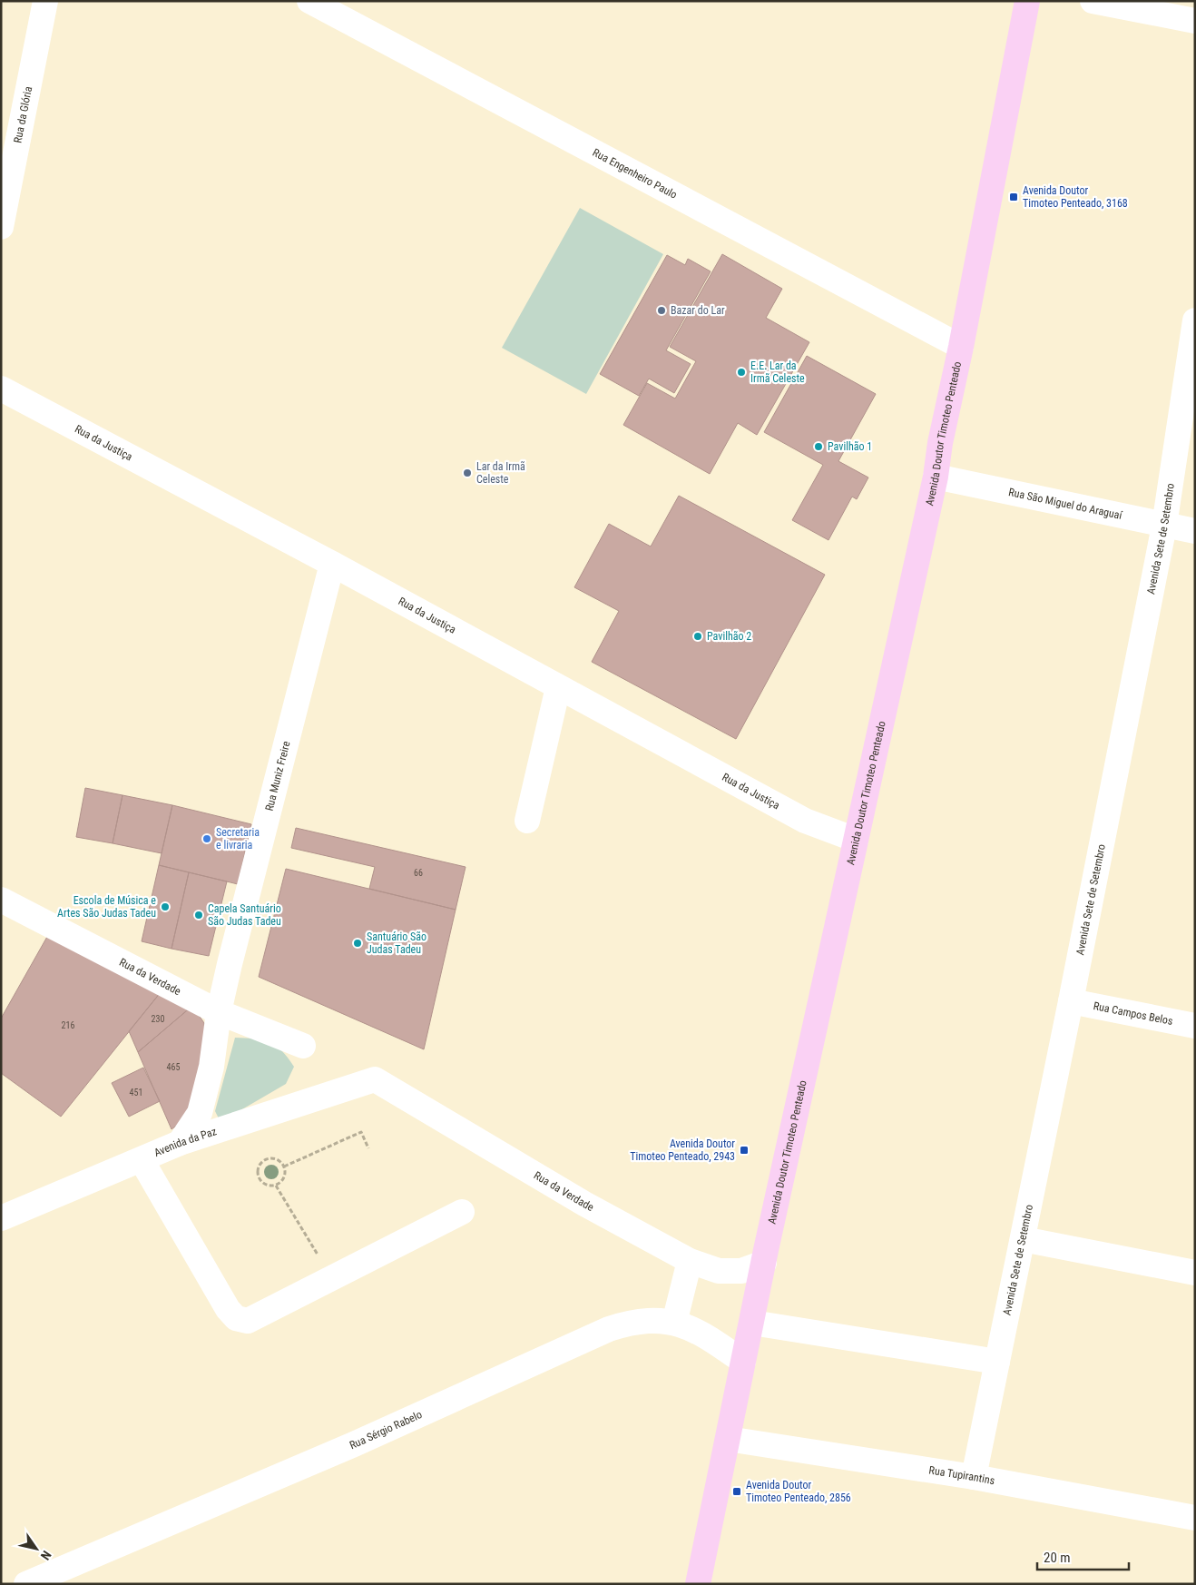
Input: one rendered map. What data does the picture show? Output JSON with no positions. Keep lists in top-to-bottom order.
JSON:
{
  "streets": {
    "main road": ["Avenida Doutor Timoteo Penteado"],
    "street": [
      "Rua da Glória",
      "Rua Engenheiro Paulo",
      "Rua da Justiça",
      "Rua São Miguel do Araguaí",
      "Avenida Sete de Setembro",
      "Rua Muniz Freire",
      "Rua da Verdade",
      "Rua Campos Belos",
      "Avenida da Paz",
      "Rua Sérgio Rabelo",
      "Rua Tupirantins"
    ]
  },
  "crossings": [
    ["Rua Engenheiro Paulo", "Avenida Doutor Timoteo Penteado"],
    ["Avenida Doutor Timoteo Penteado", "Rua da Justiça"],
    ["Avenida Doutor Timoteo Penteado", "Rua São Miguel do Araguaí"],
    ["Avenida Doutor Timoteo Penteado", "Rua da Verdade"],
    ["Avenida Doutor Timoteo Penteado", "Rua Sérgio Rabelo"],
    ["Avenida Doutor Timoteo Penteado", "Rua Tupirantins"],
    ["Rua da Justiça", "Rua Muniz Freire"],
    ["Rua São Miguel do Araguaí", "Avenida Sete de Setembro"],
    ["Avenida Sete de Setembro", "Rua Campos Belos"],
    ["Avenida Sete de Setembro", "Rua Tupirantins"],
    ["Rua Muniz Freire", "Rua da Verdade"],
    ["Rua Muniz Freire", "Avenida da Paz"],
    ["Rua da Verdade", "Avenida da Paz"]
  ],
  "places": {
    "transit": ["Avenida Doutor Timoteo Penteado, 3168", "Avenida Doutor Timoteo Penteado, 2943", "Avenida Doutor Timoteo Penteado, 2856"],
    "other": [
      "Bazar do Lar",
      "E.E. Lar da Irmã Celeste",
      "Pavilhão 1",
      "Lar da Irmã Celeste",
      "Pavilhão 2",
      "Secretaria e livraria",
      "Escola de Música e Artes São Judas Tadeu",
      "Capela Santuário São Judas Tadeu",
      "Santuário São Judas Tadeu"
    ]
  },
  "house_numbers": [
    "66",
    "230",
    "216",
    "465",
    "451"
  ],
  "scale_bar": "20 m",
  "north": "bottom right"
}
